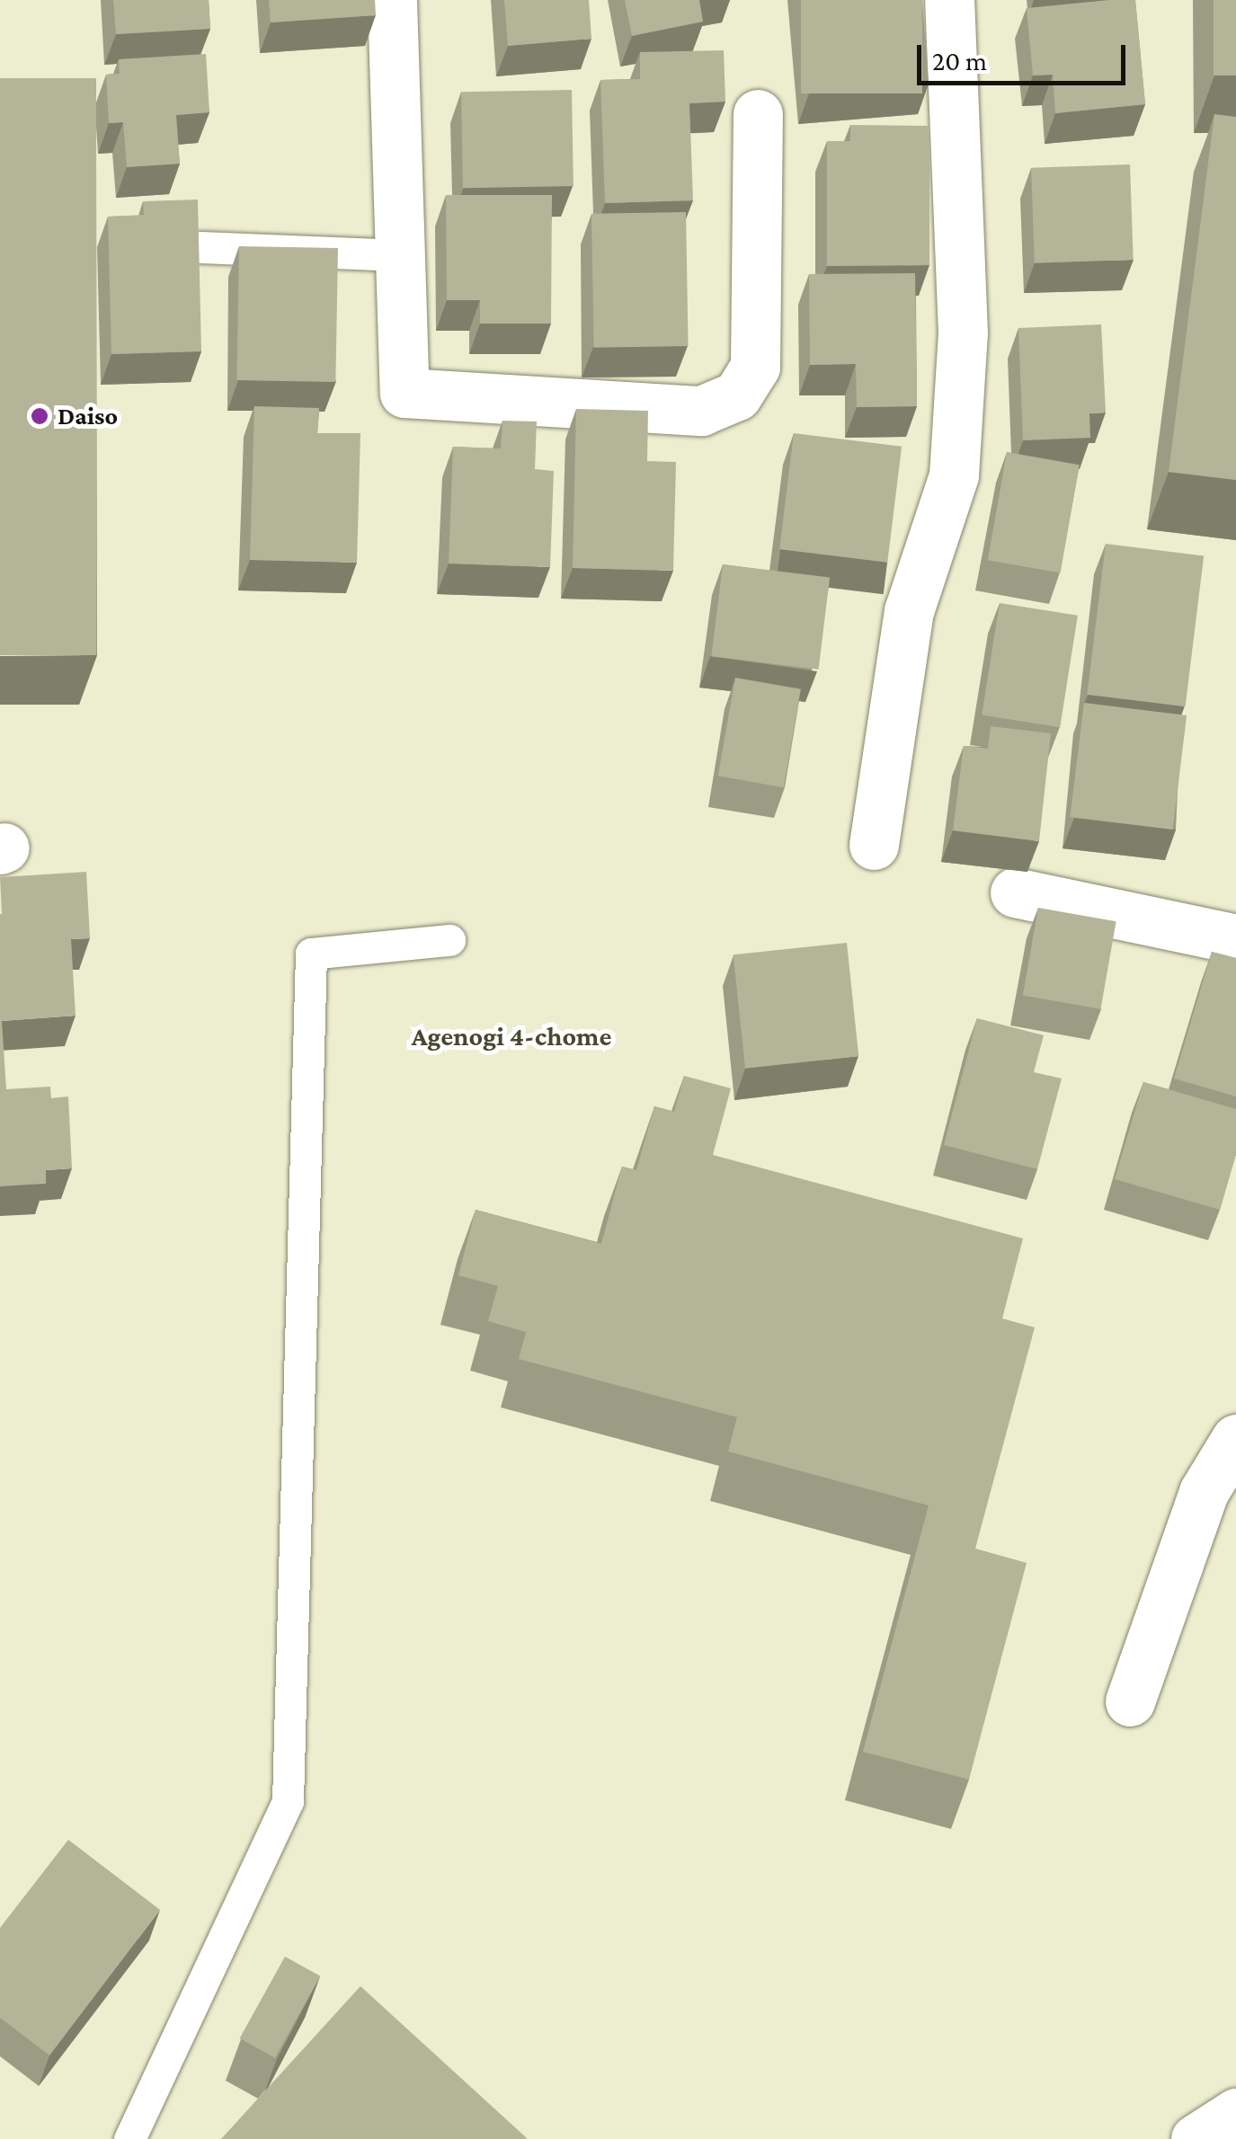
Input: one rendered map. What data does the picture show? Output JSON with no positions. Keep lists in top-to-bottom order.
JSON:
{
  "districts": ["Agenogi 4-chome"],
  "places": ["Daiso"],
  "scale_bar": "20 m"
}
